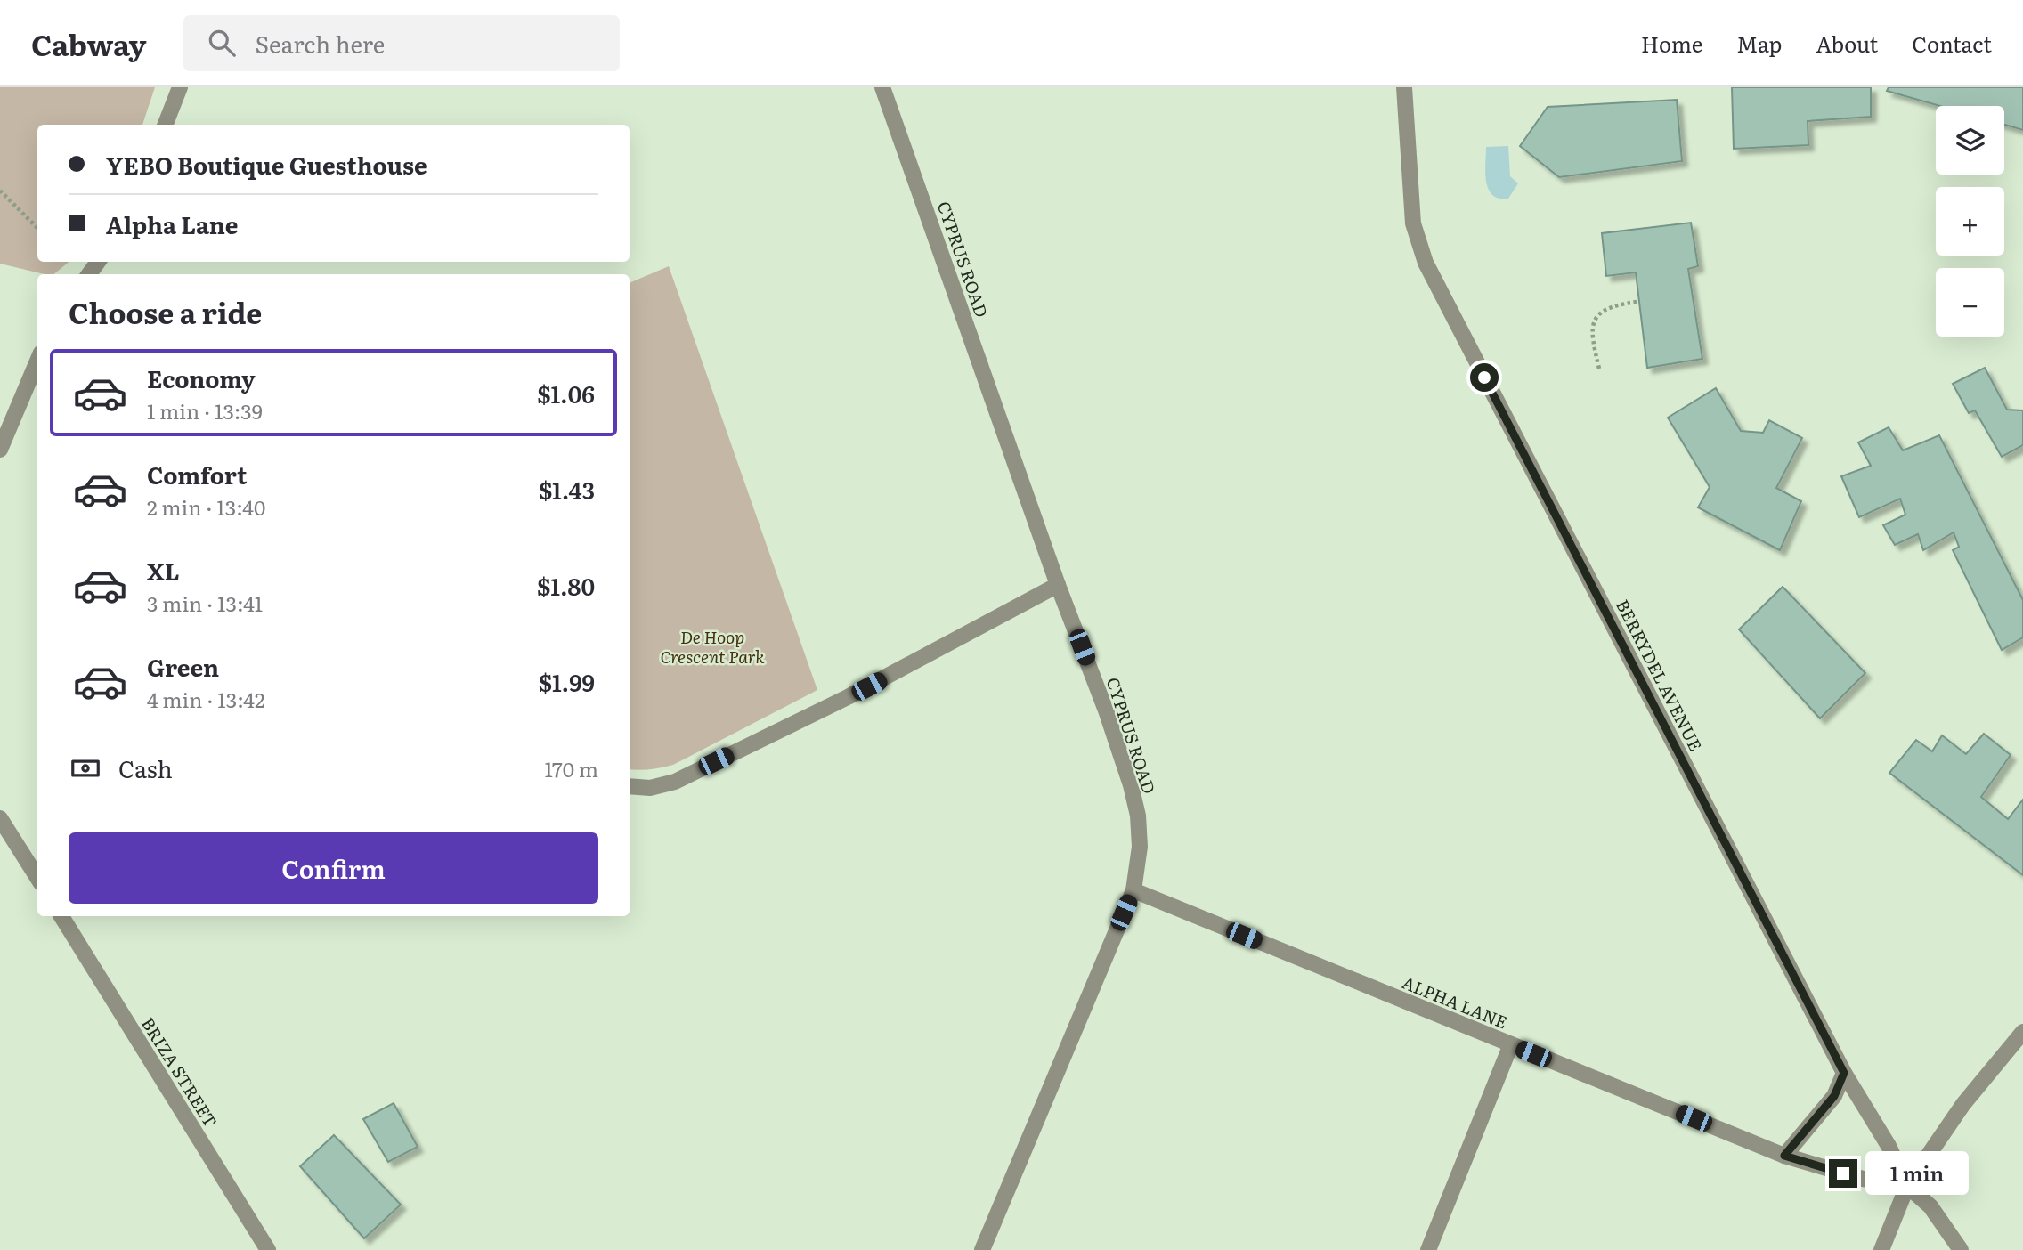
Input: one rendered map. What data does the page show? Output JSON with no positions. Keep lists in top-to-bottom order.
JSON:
{
  "streets": {
    "street": [
      "CYPRUS ROAD",
      "BERRYDEL AVENUE",
      "ALPHA LANE",
      "BRIZA STREET"
    ]
  },
  "crossings": [
    ["CYPRUS ROAD", "ALPHA LANE"],
    ["BERRYDEL AVENUE", "ALPHA LANE"]
  ],
  "parks": ["De Hoop Crescent Park"],
  "page": {
    "header": "Cabway",
    "search": "Search here",
    "nav": [
      "Home",
      "Map",
      "About",
      "Contact"
    ],
    "map_buttons": ["+", "−"],
    "banner": ["YEBO Boutique Guesthouse", "Alpha Lane"],
    "heading": "Choose a ride",
    "list": [
      {
        "name": "Economy",
        "note": "1 min · 13:39",
        "value": "$1.06"
      },
      {
        "name": "Comfort",
        "note": "2 min · 13:40",
        "value": "$1.43"
      },
      {
        "name": "XL",
        "note": "3 min · 13:41",
        "value": "$1.80"
      },
      {
        "name": "Green",
        "note": "4 min · 13:42",
        "value": "$1.99"
      }
    ],
    "pay": ["Cash", "170 m"],
    "buttons": "Confirm",
    "bubble": "1 min"
  }
}
